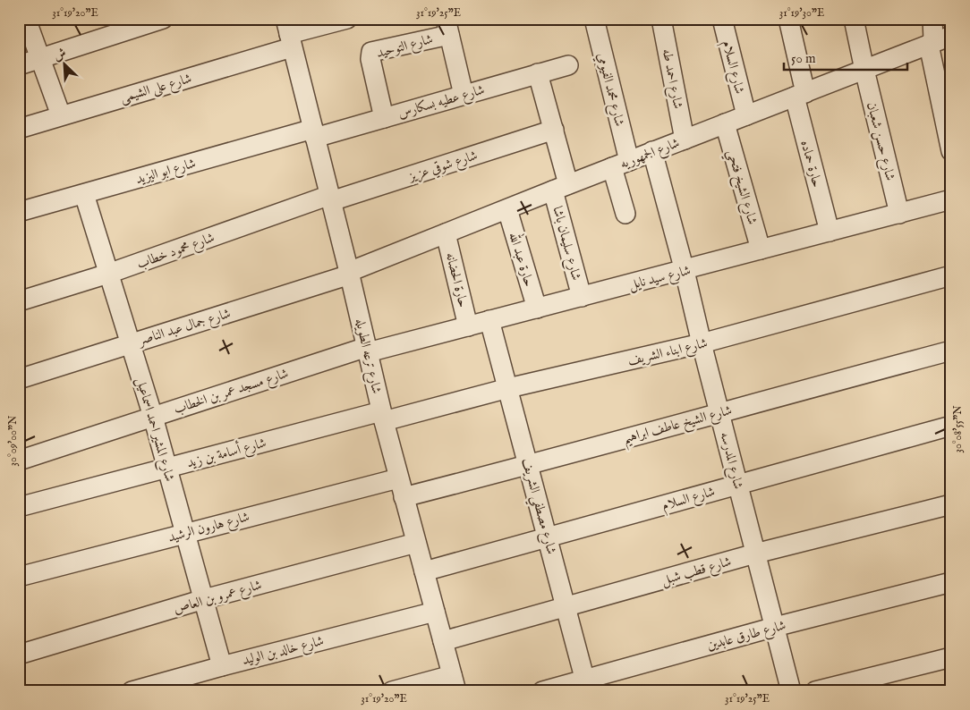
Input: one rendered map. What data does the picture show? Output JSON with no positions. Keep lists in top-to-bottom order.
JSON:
{
  "streets": {
    "street": [
      "شارع التوحيد",
      "شارع السلام",
      "شارع احمد طه",
      "شارع على الشيمى",
      "شارع محمد الفيومي",
      "شارع عطيه بسكارس",
      "شارع حسن شعبان",
      "شارع الجمهوريه",
      "حارة حماده",
      "شارع شوقي عزيز",
      "شارع ابو اليزيد",
      "شارع الشيخ فتحي",
      "شارع سليمان باشا",
      "شارع محمود خطاب",
      "حارة عبد الله",
      "شارع سيد نايل",
      "حارة الحضانه",
      "شارع جمال عبد الناصر",
      "شارع ابناء الشريف",
      "شارع ترعه الطويله",
      "شارع مسجد عمر بن الخطاب",
      "شارع الشيخ عاطف ابراهيم",
      "شارع المشير احمد اسماعيل",
      "شارع أسامة بن زيد",
      "شارع المدرسه",
      "شارع مصطفي الشريف",
      "شارع هارون الرشيد",
      "شارع قطب شبل",
      "شارع عمرو بن العاص",
      "شارع طارق عابدين",
      "شارع خالد بن الوليد"
    ]
  },
  "crossings": [
    ["شارع التوحيد", "شارع عطيه بسكارس"],
    ["شارع السلام", "شارع الجمهوريه"],
    ["شارع السلام", "شارع ترعه الطويله"],
    ["شارع السلام", "شارع المدرسه"],
    ["شارع السلام", "شارع مصطفي الشريف"],
    ["شارع احمد طه", "شارع الجمهوريه"],
    ["شارع على الشيمى", "شارع ترعه الطويله"],
    ["شارع محمد الفيومي", "شارع الجمهوريه"],
    ["شارع عطيه بسكارس", "شارع ابو اليزيد"],
    ["شارع عطيه بسكارس", "شارع سليمان باشا"],
    ["شارع عطيه بسكارس", "شارع ترعه الطويله"],
    ["شارع حسن شعبان", "شارع الجمهوريه"],
    ["شارع حسن شعبان", "شارع سيد نايل"],
    ["شارع الجمهوريه", "حارة حماده"],
    ["شارع الجمهوريه", "شارع الشيخ فتحي"],
    ["شارع الجمهوريه", "شارع سليمان باشا"],
    ["شارع الجمهوريه", "حارة عبد الله"],
    ["شارع الجمهوريه", "حارة الحضانه"],
    ["شارع الجمهوريه", "شارع جمال عبد الناصر"],
    ["شارع الجمهوريه", "شارع ترعه الطويله"],
    ["شارع الجمهوريه", "شارع المدرسه"],
    ["حارة حماده", "شارع سيد نايل"],
    ["شارع شوقي عزيز", "شارع سليمان باشا"],
    ["شارع شوقي عزيز", "شارع محمود خطاب"],
    ["شارع شوقي عزيز", "شارع ترعه الطويله"],
    ["شارع ابو اليزيد", "شارع ترعه الطويله"],
    ["شارع ابو اليزيد", "شارع المشير احمد اسماعيل"],
    ["شارع الشيخ فتحي", "شارع سيد نايل"],
    ["شارع سليمان باشا", "شارع سيد نايل"],
    ["شارع محمود خطاب", "شارع ترعه الطويله"],
    ["شارع محمود خطاب", "شارع المشير احمد اسماعيل"],
    ["حارة عبد الله", "شارع سيد نايل"],
    ["شارع سيد نايل", "حارة الحضانه"],
    ["شارع سيد نايل", "شارع ترعه الطويله"],
    ["شارع سيد نايل", "شارع مسجد عمر بن الخطاب"],
    ["شارع سيد نايل", "شارع المدرسه"],
    ["شارع سيد نايل", "شارع مصطفي الشريف"],
    ["شارع جمال عبد الناصر", "شارع ترعه الطويله"],
    ["شارع جمال عبد الناصر", "شارع المشير احمد اسماعيل"],
    ["شارع ابناء الشريف", "شارع ترعه الطويله"],
    ["شارع ابناء الشريف", "شارع أسامة بن زيد"],
    ["شارع ابناء الشريف", "شارع المدرسه"],
    ["شارع ابناء الشريف", "شارع مصطفي الشريف"],
    ["شارع ترعه الطويله", "شارع مسجد عمر بن الخطاب"],
    ["شارع ترعه الطويله", "شارع الشيخ عاطف ابراهيم"],
    ["شارع ترعه الطويله", "شارع أسامة بن زيد"],
    ["شارع ترعه الطويله", "شارع هارون الرشيد"],
    ["شارع ترعه الطويله", "شارع قطب شبل"],
    ["شارع ترعه الطويله", "شارع عمرو بن العاص"],
    ["شارع ترعه الطويله", "شارع خالد بن الوليد"],
    ["شارع مسجد عمر بن الخطاب", "شارع المشير احمد اسماعيل"],
    ["شارع الشيخ عاطف ابراهيم", "شارع المدرسه"],
    ["شارع الشيخ عاطف ابراهيم", "شارع مصطفي الشريف"],
    ["شارع المشير احمد اسماعيل", "شارع أسامة بن زيد"],
    ["شارع المشير احمد اسماعيل", "شارع هارون الرشيد"],
    ["شارع المشير احمد اسماعيل", "شارع عمرو بن العاص"],
    ["شارع المشير احمد اسماعيل", "شارع خالد بن الوليد"],
    ["شارع المدرسه", "شارع قطب شبل"],
    ["شارع المدرسه", "شارع طارق عابدين"],
    ["شارع مصطفي الشريف", "شارع قطب شبل"],
    ["شارع مصطفي الشريف", "شارع طارق عابدين"]
  ],
  "scale_bar": "50 m",
  "north": "top left",
  "coordinates": [
    "31°19'20\"E",
    "31°19'25\"E",
    "31°19'30\"E",
    "30°08'55\"N",
    "30°09'00\"N"
  ]
}
